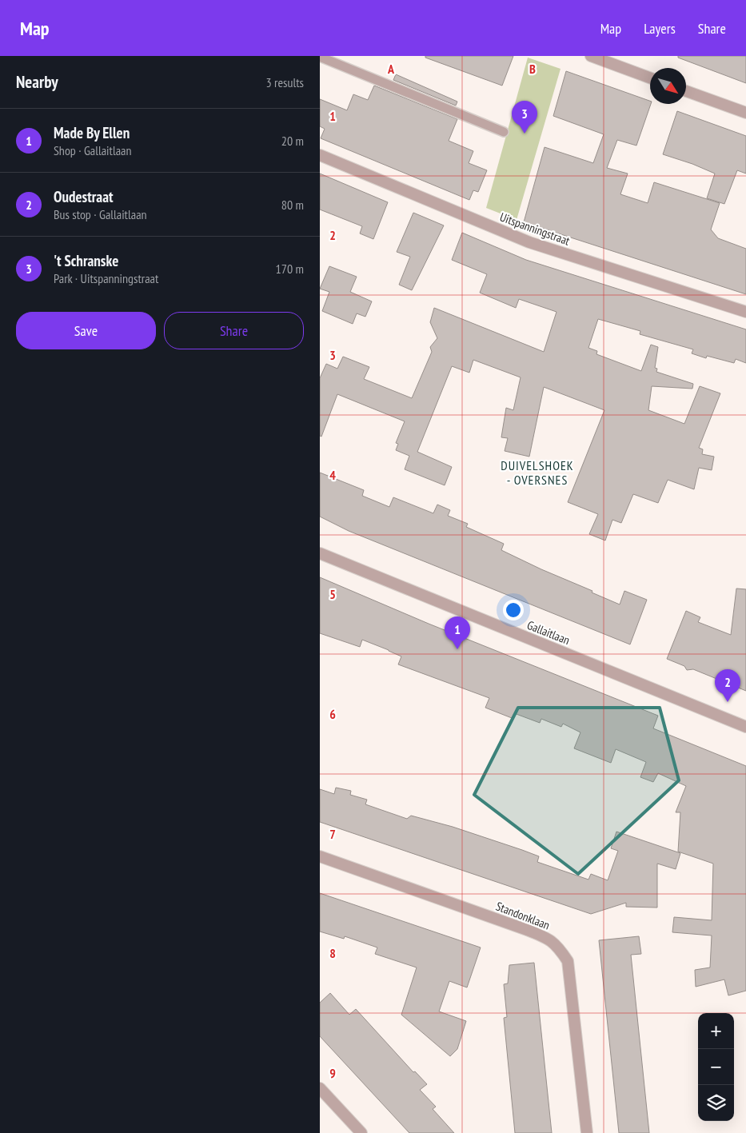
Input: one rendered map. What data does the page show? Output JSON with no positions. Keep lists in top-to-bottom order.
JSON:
{
  "streets": {
    "street": ["Uitspanningstraat", "Gallaitlaan", "Standonklaan"]
  },
  "districts": ["DUIVELSHOEK - OVERSNES"],
  "north": "bottom right",
  "page": {
    "header": "Map",
    "nav": ["Map", "Layers", "Share"],
    "heading": ["Nearby", "3 results"],
    "pins": ["3", "1", "2"],
    "list": [
      {
        "mark": "1",
        "name": "Made By Ellen",
        "note": "Shop · Gallaitlaan",
        "value": "20 m"
      },
      {
        "mark": "2",
        "name": "Oudestraat",
        "note": "Bus stop · Gallaitlaan",
        "value": "80 m"
      },
      {
        "mark": "3",
        "name": "'t Schranske",
        "note": "Park · Uitspanningstraat",
        "value": "170 m"
      }
    ],
    "buttons": ["Save", "Share"],
    "map_buttons": ["+", "−"]
  },
  "grid": {
    "columns": ["A", "B"],
    "rows": [
      "1",
      "2",
      "3",
      "4",
      "5",
      "6",
      "7",
      "8",
      "9"
    ]
  }
}
